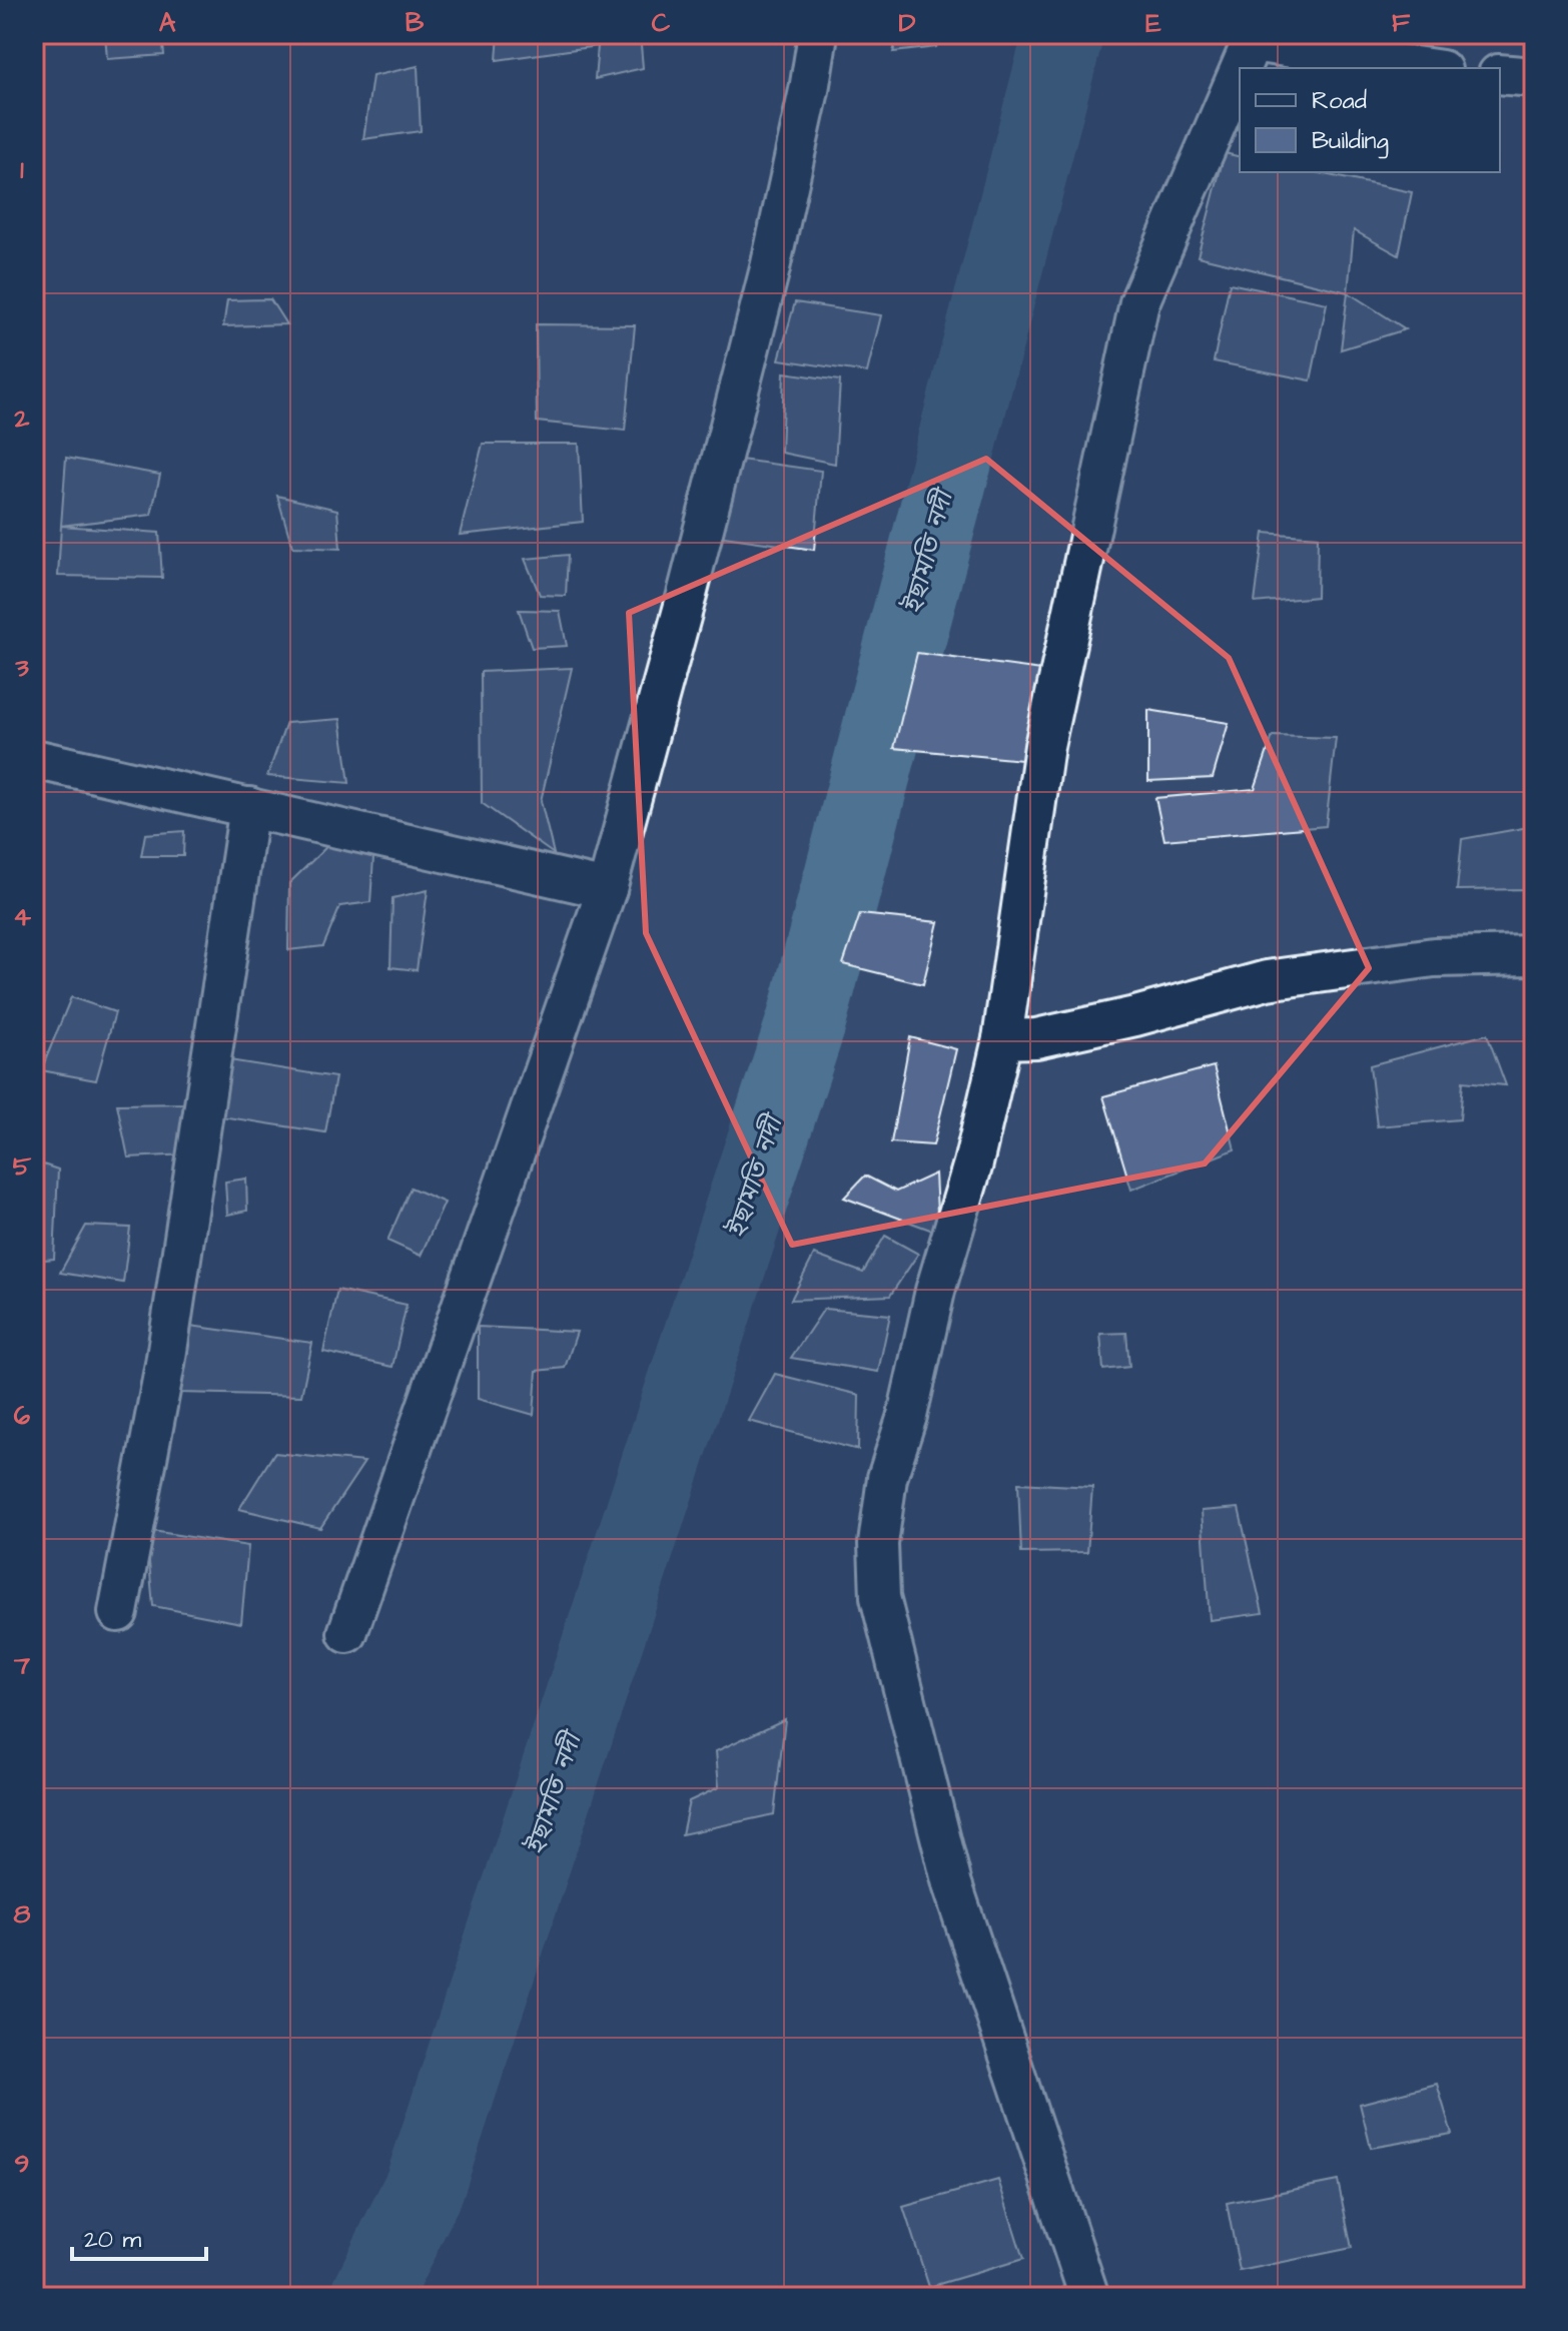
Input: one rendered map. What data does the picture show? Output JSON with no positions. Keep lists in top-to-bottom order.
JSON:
{
  "water": ["ইছামতি নদী"],
  "legend": ["Road", "Building"],
  "scale_bar": "20 m",
  "grid": {
    "columns": [
      "A",
      "B",
      "C",
      "D",
      "E",
      "F"
    ],
    "rows": [
      "1",
      "2",
      "3",
      "4",
      "5",
      "6",
      "7",
      "8",
      "9"
    ]
  }
}
